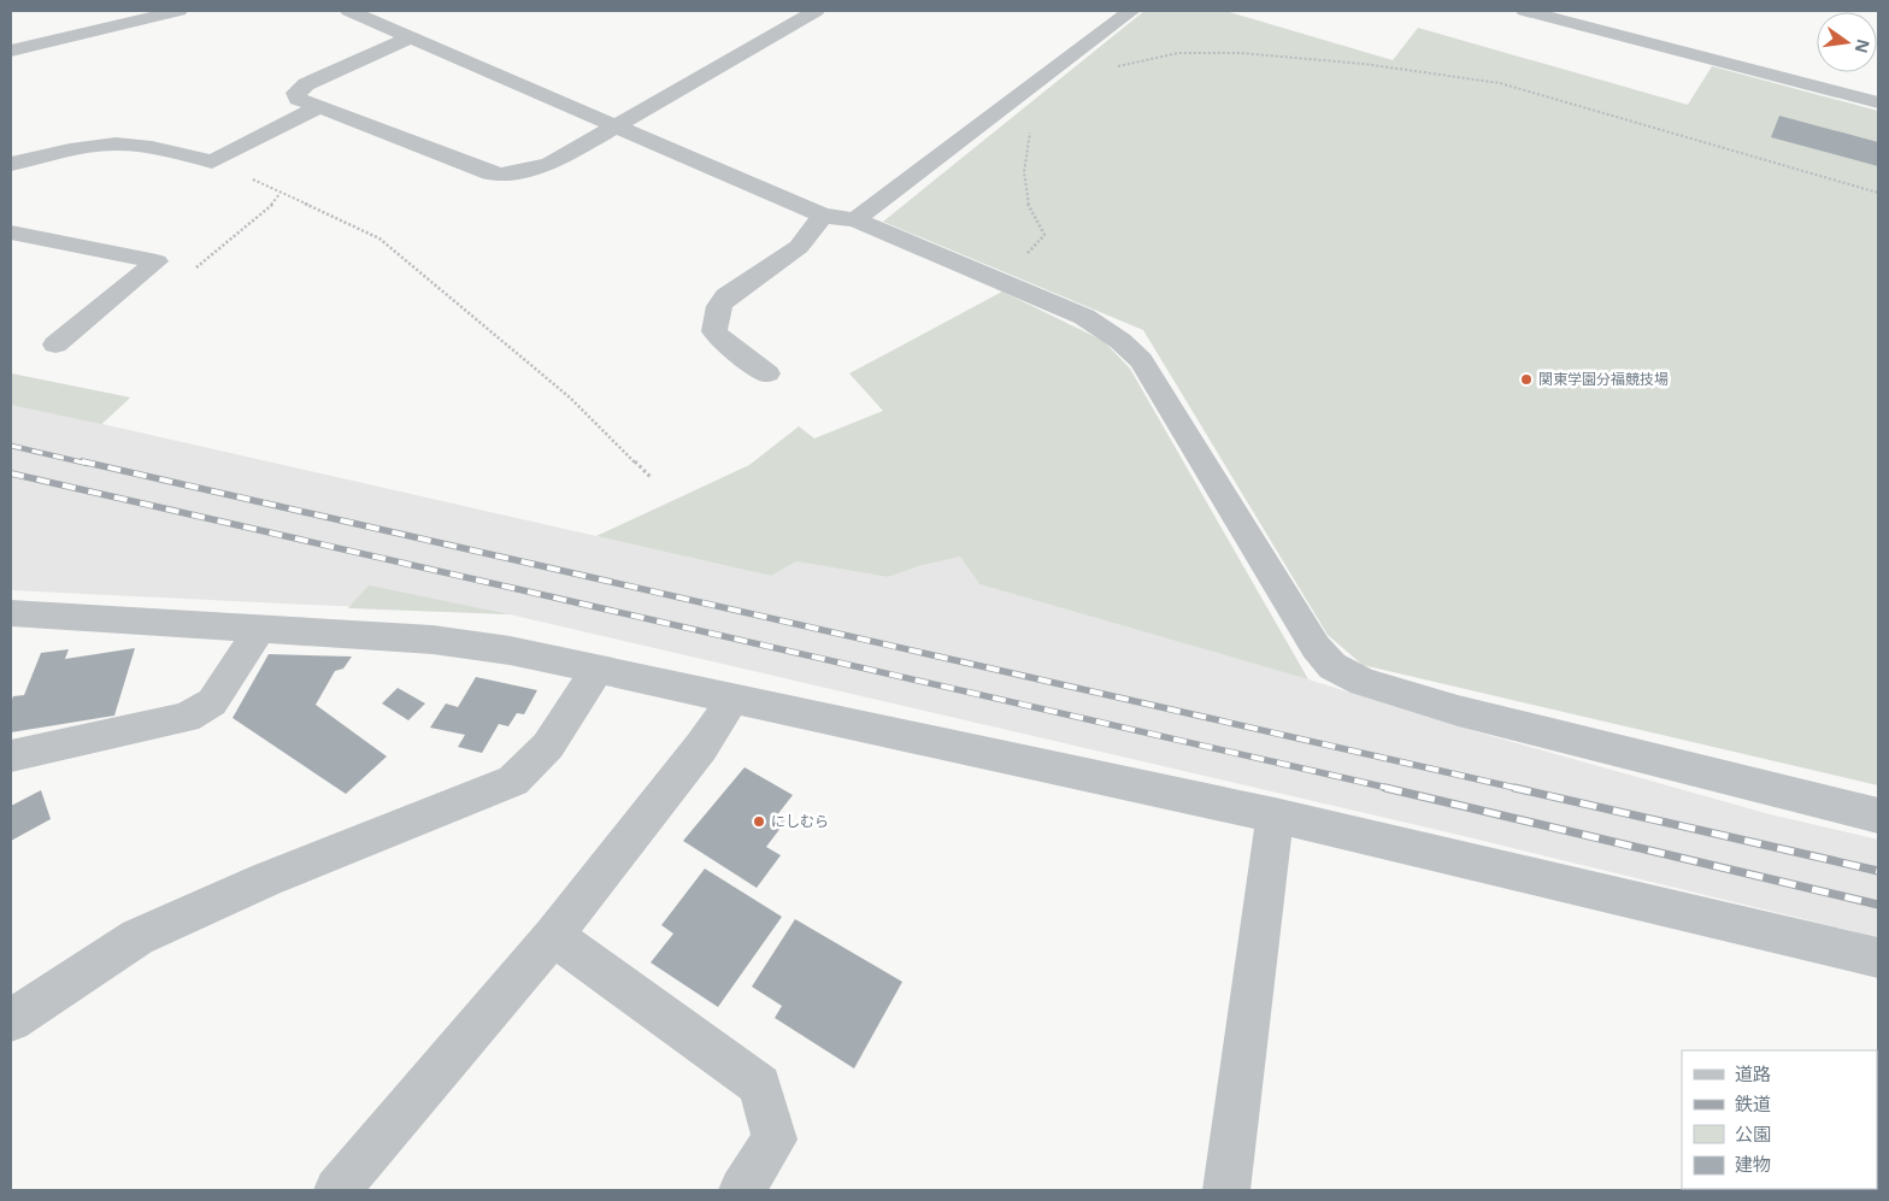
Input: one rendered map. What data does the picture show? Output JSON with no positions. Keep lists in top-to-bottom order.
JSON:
{
  "places": ["関東学園分福競技場", "にしむら"],
  "legend": [
    "道路",
    "鉄道",
    "公園",
    "建物"
  ],
  "north": "right"
}
